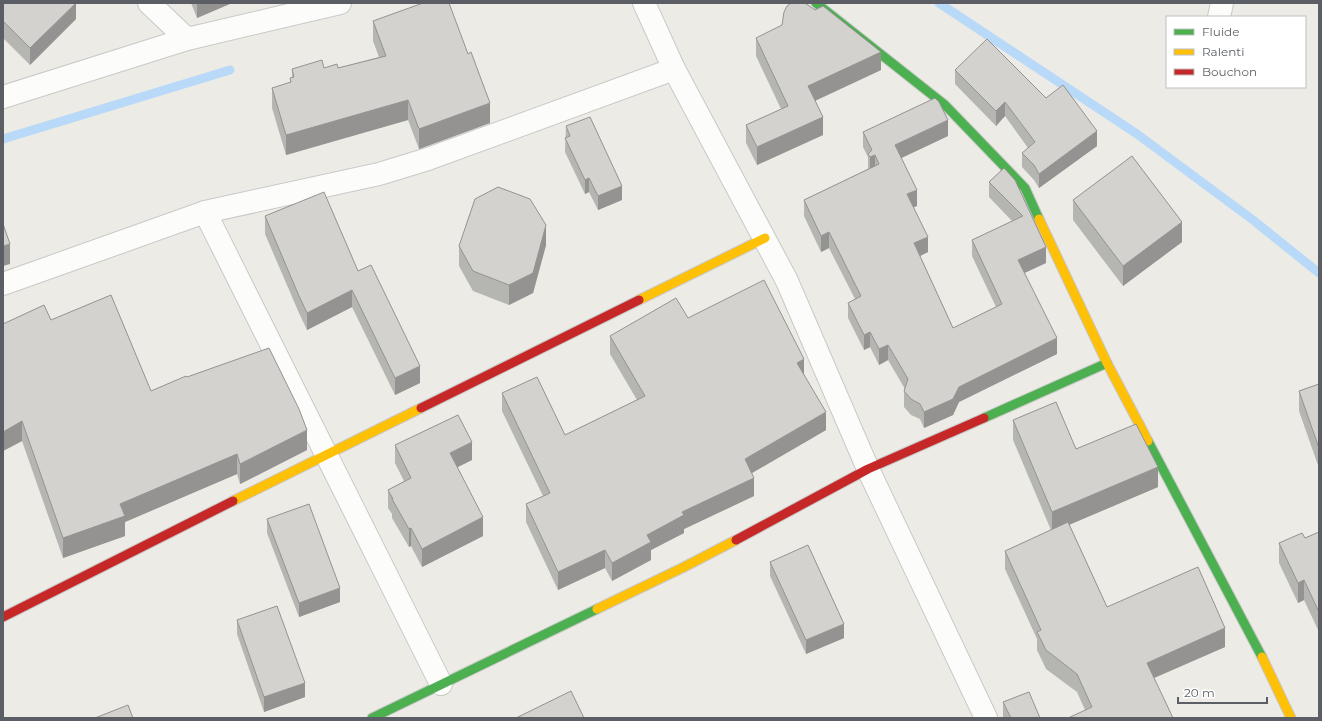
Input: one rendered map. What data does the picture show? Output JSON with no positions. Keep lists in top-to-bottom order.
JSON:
{
  "legend": ["Fluide", "Ralenti", "Bouchon"],
  "scale_bar": "20 m"
}
